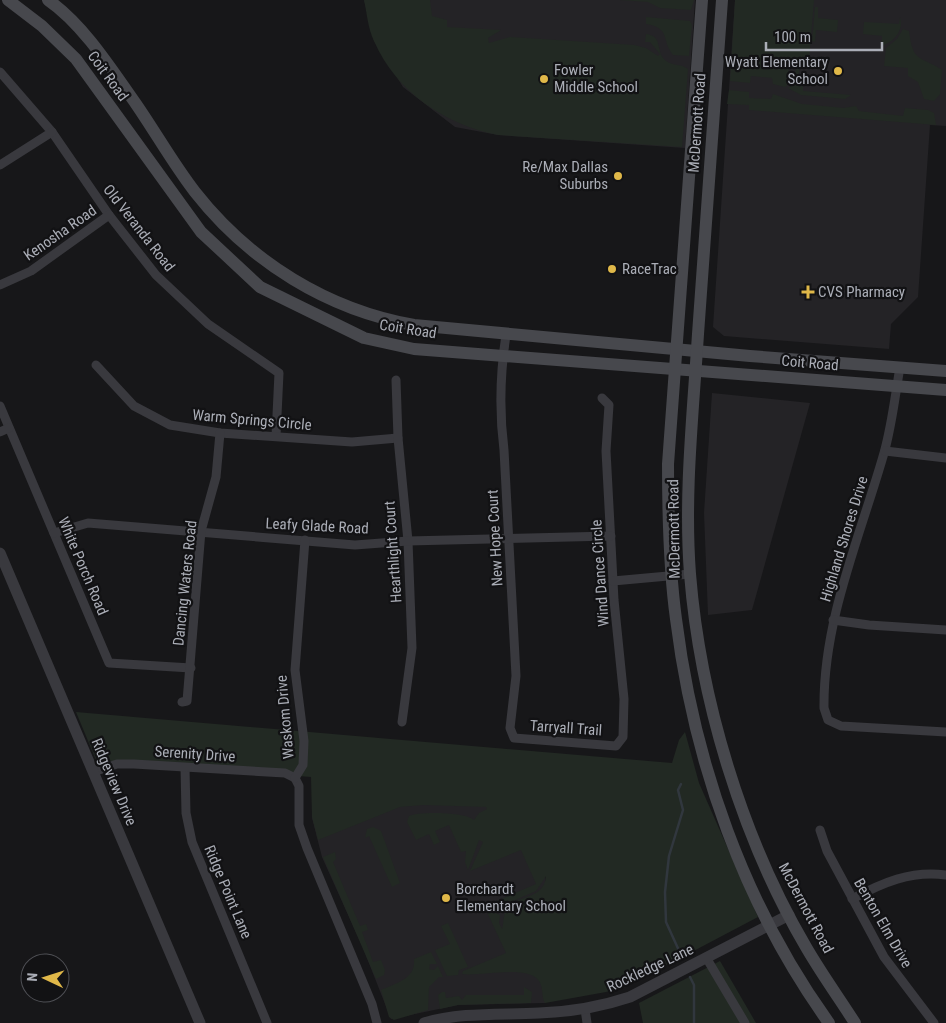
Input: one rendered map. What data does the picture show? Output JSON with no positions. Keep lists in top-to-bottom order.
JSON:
{
  "streets": {
    "main road": ["Coit Road", "McDermott Road"],
    "street": [
      "Old Veranda Road",
      "Kenosha Road",
      "Warm Springs Circle",
      "Leafy Glade Road",
      "New Hope Court",
      "Highland Shores Drive",
      "Hearthlight Court",
      "White Porch Road",
      "Wind Dance Circle",
      "Dancing Waters Road",
      "Waskom Drive",
      "Tarryall Trail",
      "Serenity Drive",
      "Ridgeview Drive",
      "Ridge Point Lane",
      "Benton Elm Drive",
      "Rockledge Lane"
    ]
  },
  "crossings": [
    ["Coit Road", "McDermott Road"],
    ["Coit Road", "New Hope Court"],
    ["Coit Road", "Highland Shores Drive"],
    ["McDermott Road", "Rockledge Lane"],
    ["Old Veranda Road", "Kenosha Road"],
    ["Old Veranda Road", "Warm Springs Circle"],
    ["Warm Springs Circle", "Hearthlight Court"],
    ["Warm Springs Circle", "Dancing Waters Road"],
    ["Leafy Glade Road", "New Hope Court"],
    ["Leafy Glade Road", "Hearthlight Court"],
    ["Leafy Glade Road", "White Porch Road"],
    ["Leafy Glade Road", "Wind Dance Circle"],
    ["Leafy Glade Road", "Dancing Waters Road"],
    ["Leafy Glade Road", "Waskom Drive"],
    ["New Hope Court", "Tarryall Trail"],
    ["White Porch Road", "Dancing Waters Road"],
    ["Wind Dance Circle", "Tarryall Trail"],
    ["Waskom Drive", "Serenity Drive"],
    ["Serenity Drive", "Ridgeview Drive"],
    ["Serenity Drive", "Ridge Point Lane"]
  ],
  "places": {
    "other": [
      "Wyatt Elementary School",
      "Fowler Middle School",
      "Re/Max Dallas Suburbs",
      "RaceTrac",
      "Borchardt Elementary School"
    ],
    "health": ["CVS Pharmacy"]
  },
  "scale_bar": "100 m",
  "north": "left"
}
